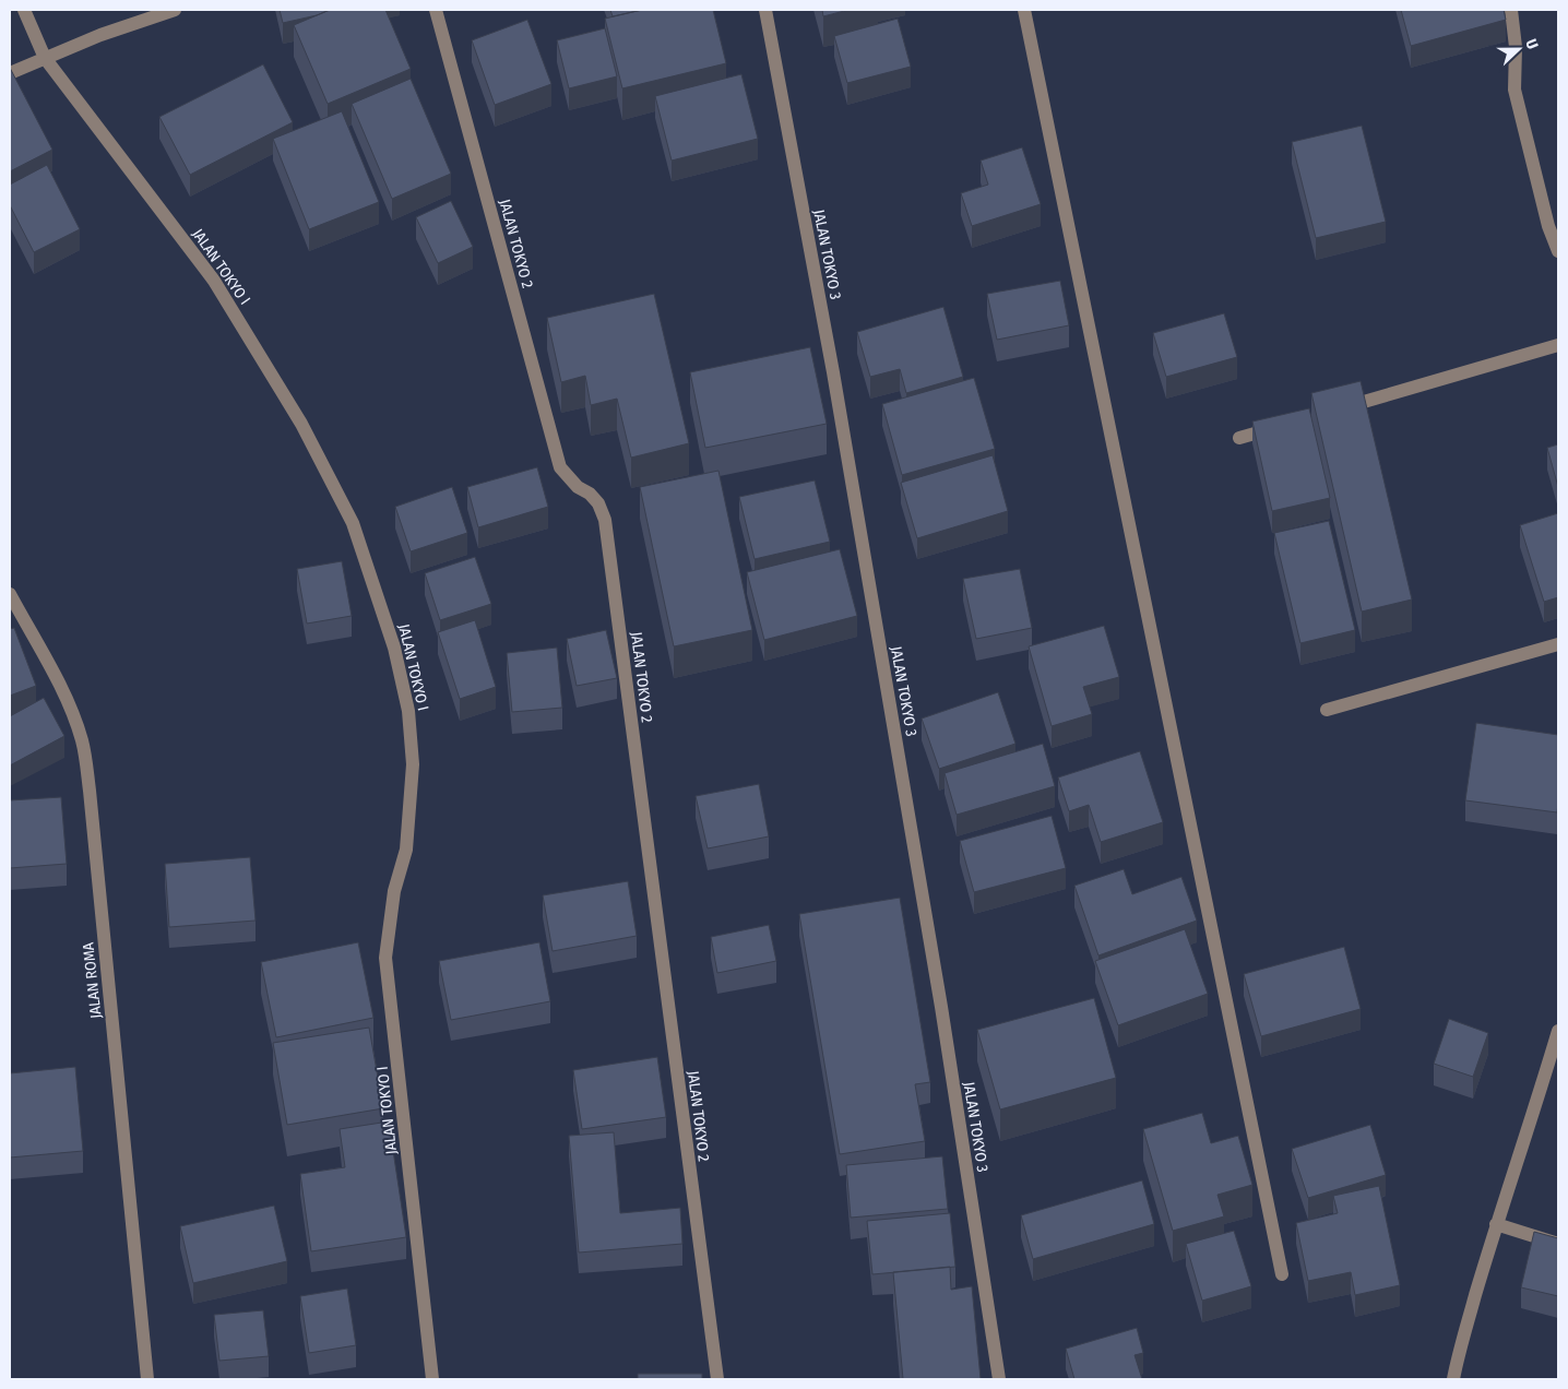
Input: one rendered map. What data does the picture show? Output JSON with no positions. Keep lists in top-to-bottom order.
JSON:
{
  "streets": {
    "street": [
      "JALAN TOKYO 2",
      "JALAN TOKYO 3",
      "JALAN TOKYO I",
      "JALAN ROMA"
    ]
  },
  "north": "right"
}
